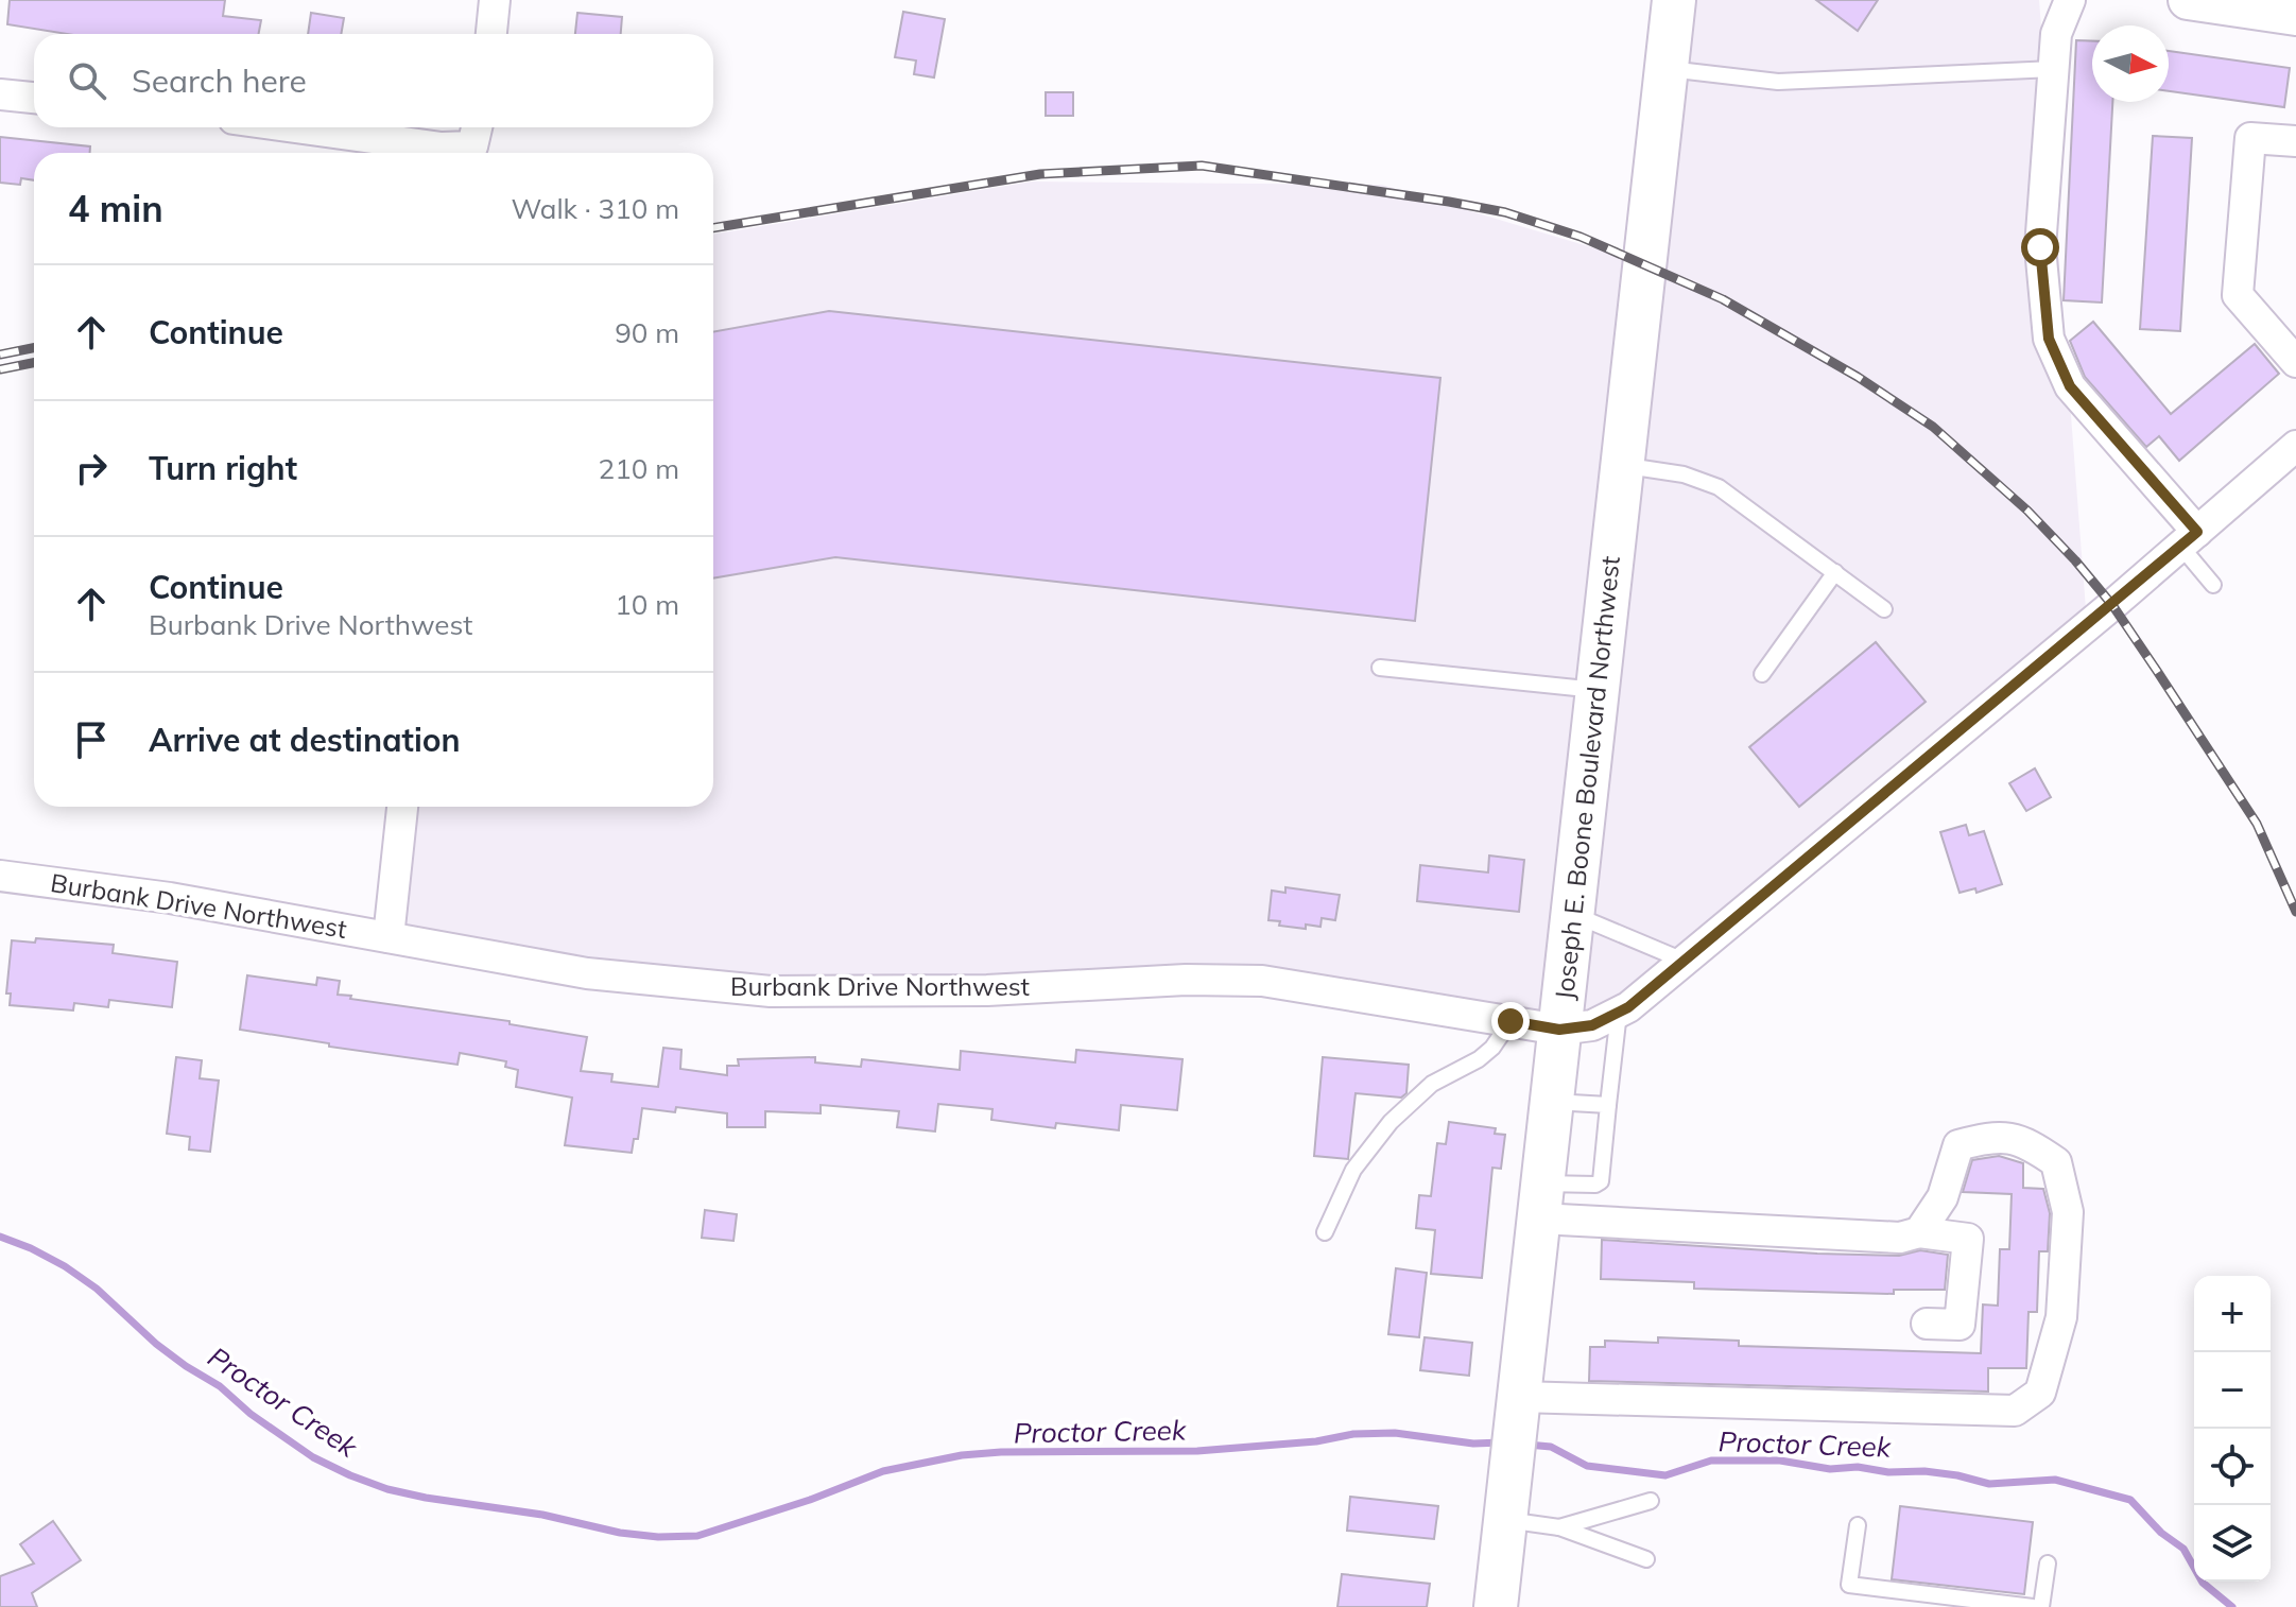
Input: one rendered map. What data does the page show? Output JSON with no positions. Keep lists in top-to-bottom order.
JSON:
{
  "streets": {
    "main road": ["Joseph E. Boone Boulevard Northwest"],
    "street": ["Burbank Drive Northwest"]
  },
  "crossings": [
    ["Joseph E. Boone Boulevard Northwest", "Burbank Drive Northwest"]
  ],
  "water": ["Proctor Creek"],
  "north": "right",
  "page": {
    "search": "Search here",
    "heading": ["4 min", "Walk · 310 m"],
    "list": [
      ["Continue", "90 m"],
      ["Turn right", "210 m"],
      ["Continue", "Burbank Drive Northwest", "10 m"],
      "Arrive at destination"
    ],
    "map_buttons": ["+", "−"]
  }
}
